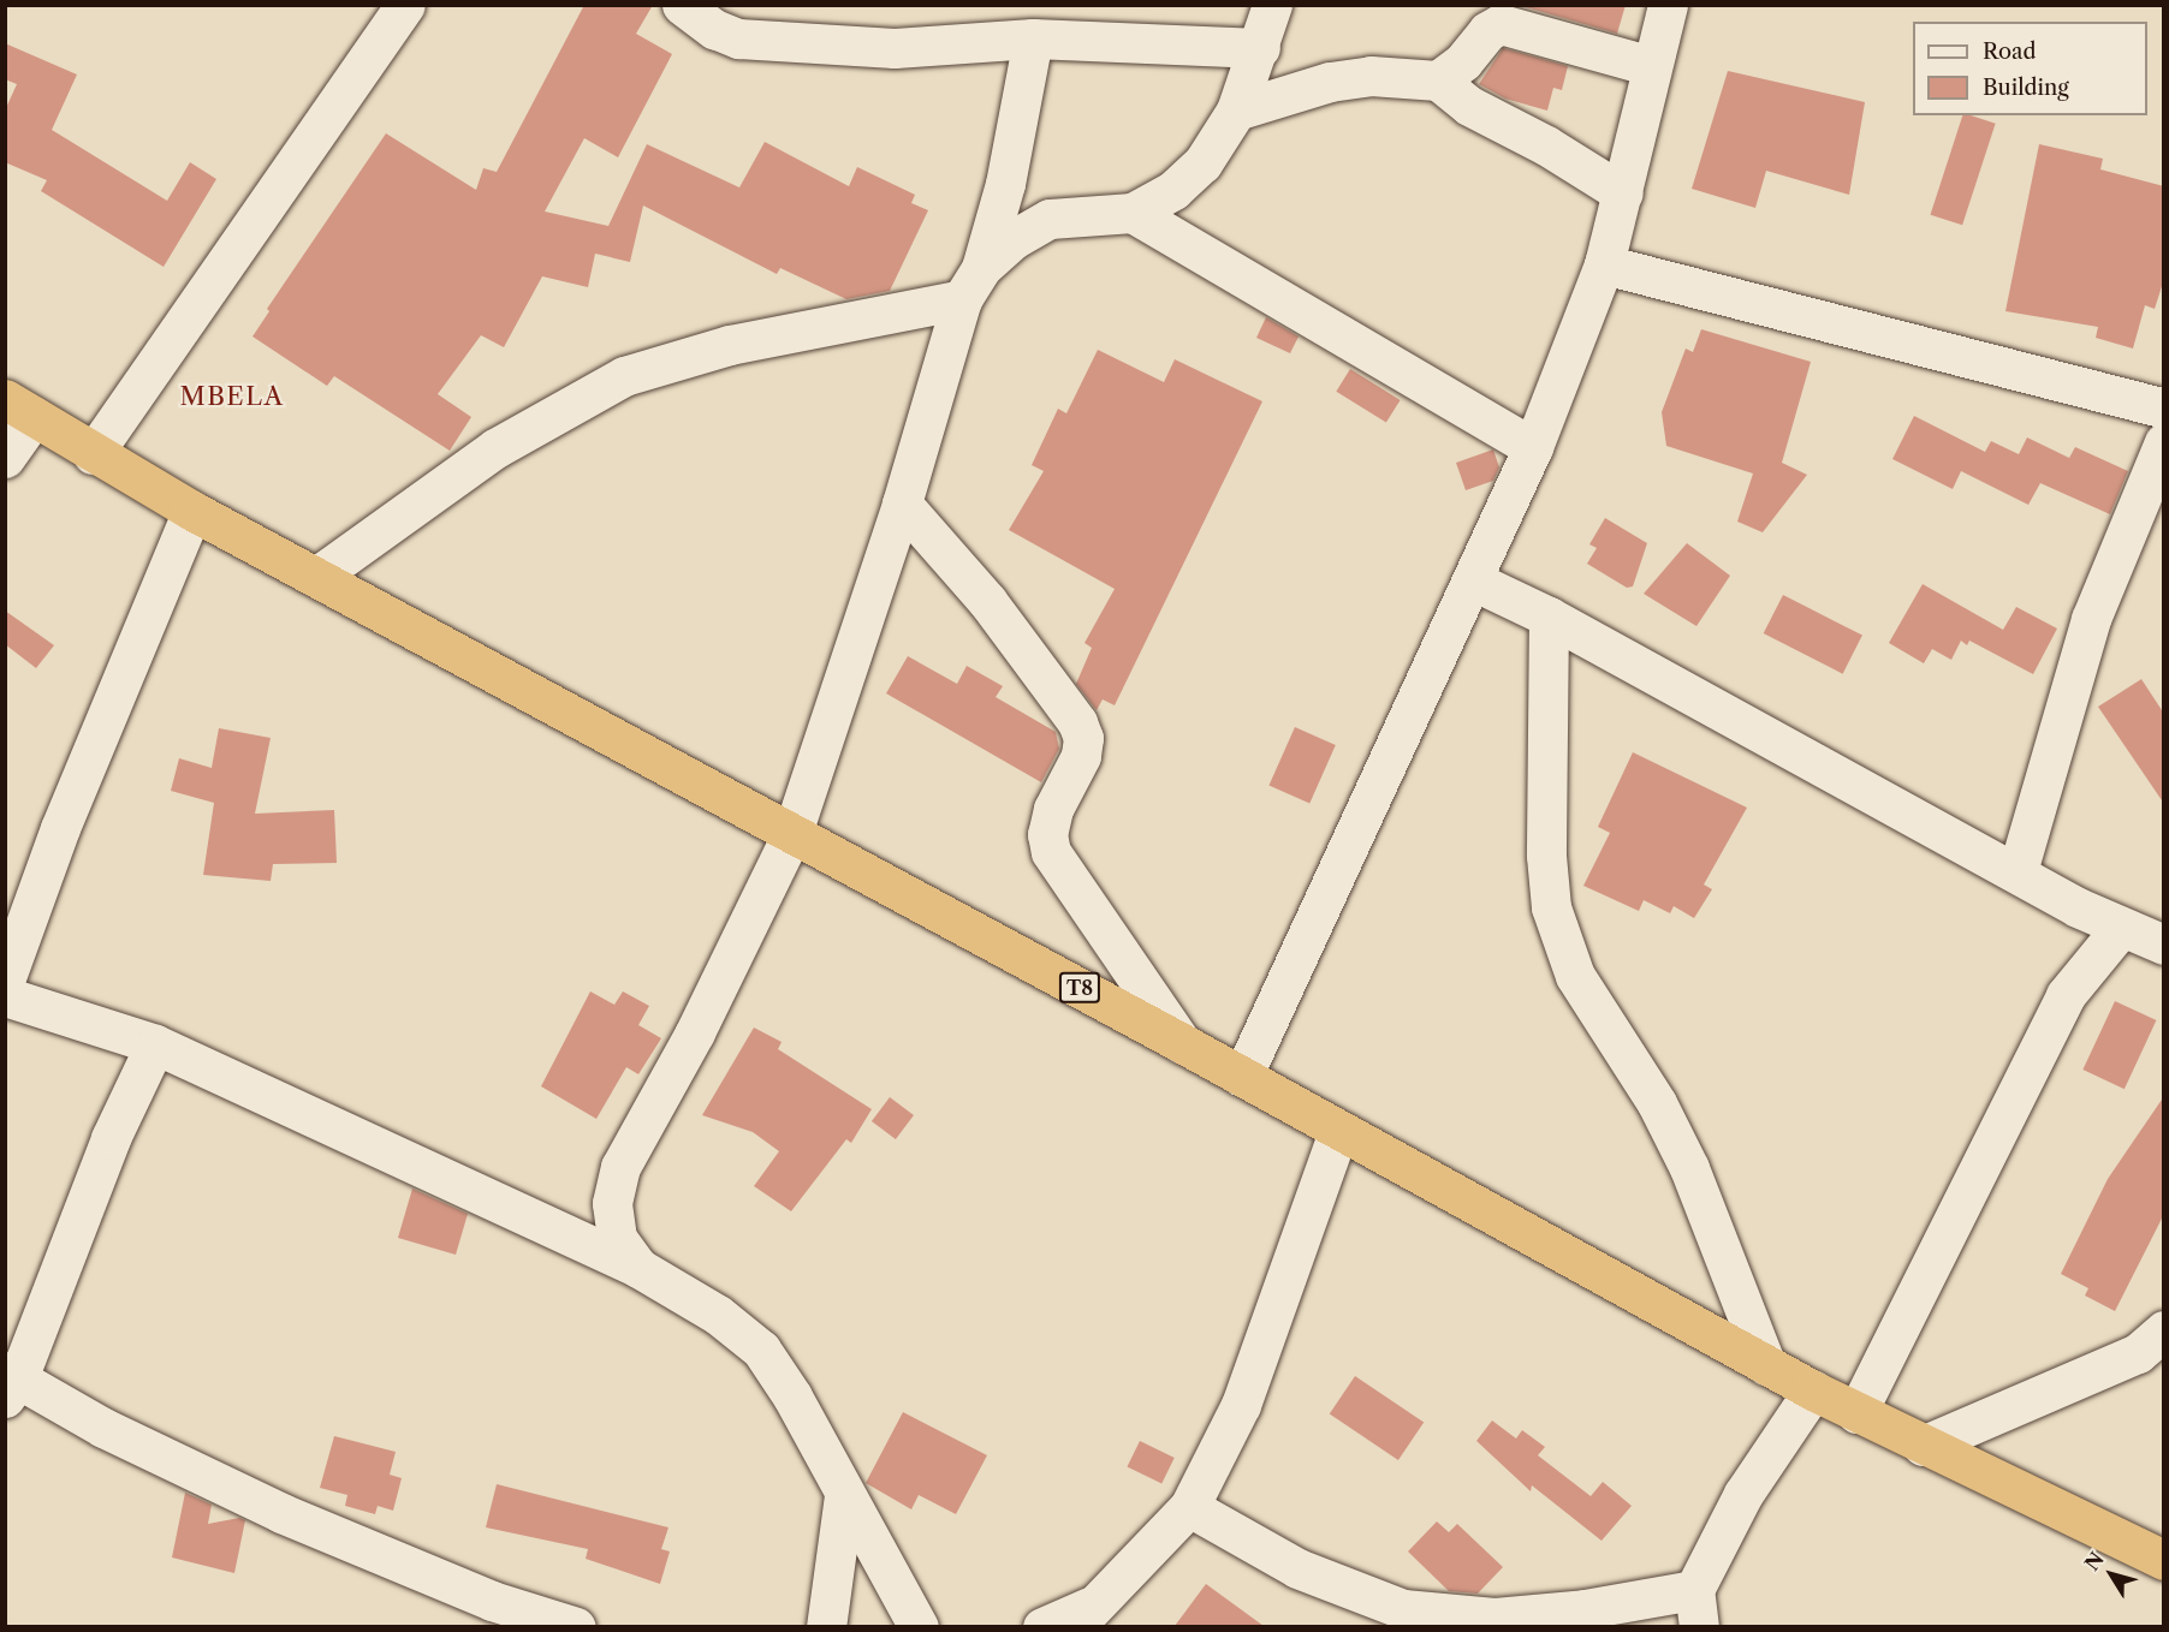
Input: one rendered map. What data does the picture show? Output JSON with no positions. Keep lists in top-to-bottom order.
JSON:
{
  "streets": {
    "highway": ["T8"]
  },
  "districts": ["MBELA"],
  "legend": ["Road", "Building"],
  "north": "top left"
}
